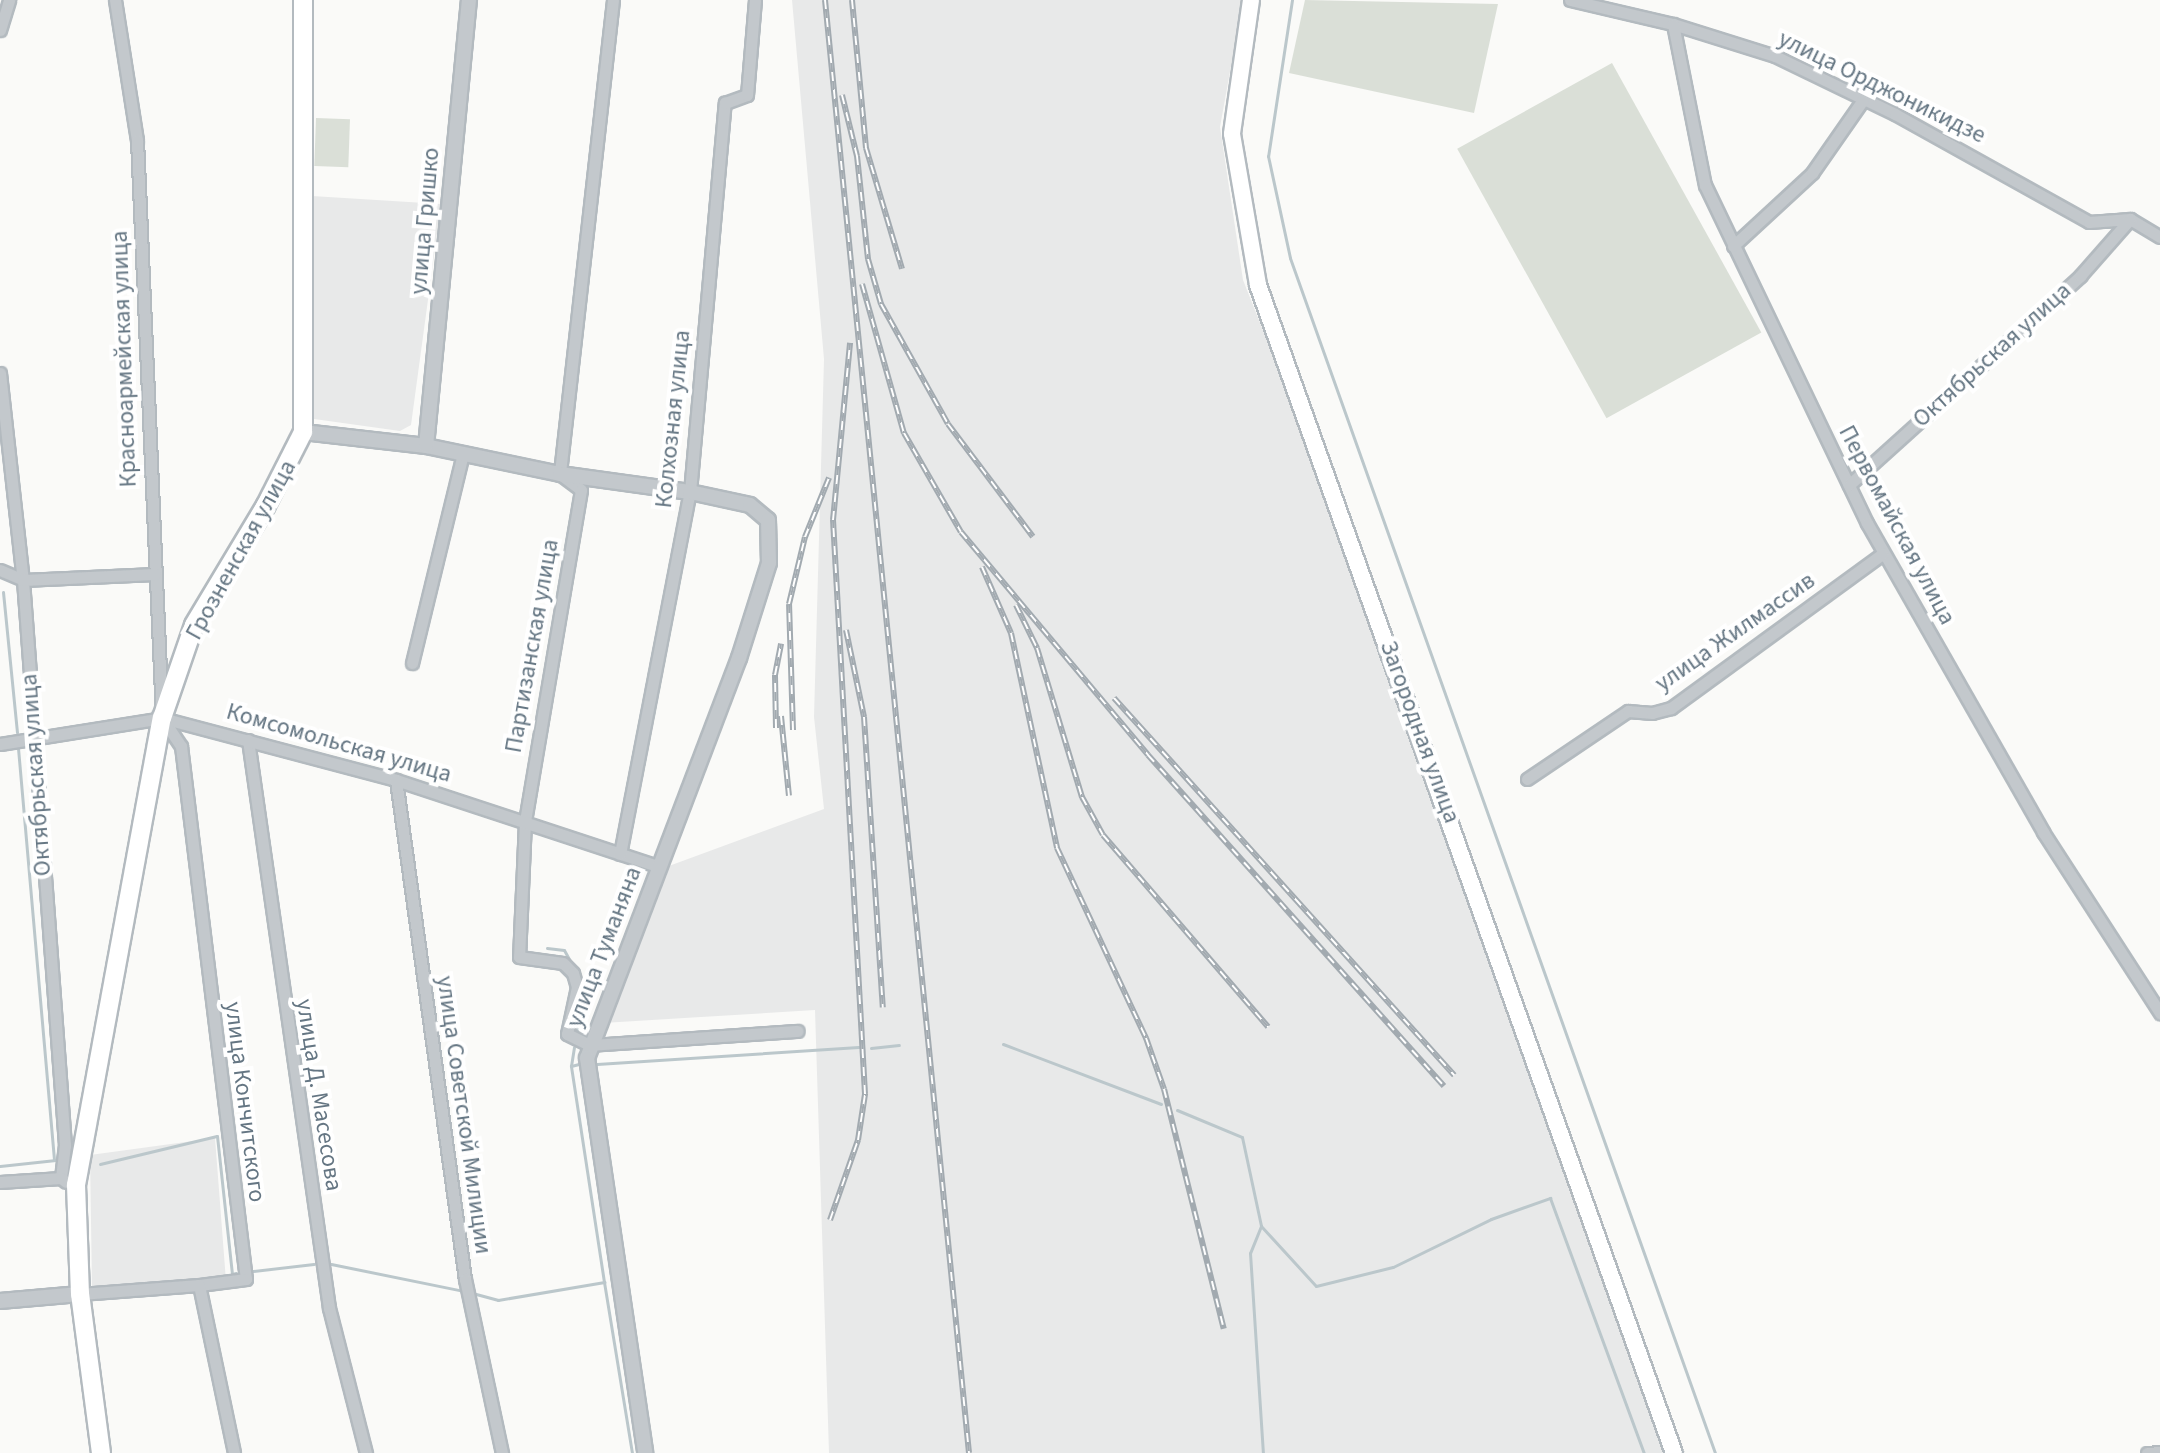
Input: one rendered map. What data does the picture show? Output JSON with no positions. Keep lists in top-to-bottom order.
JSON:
{
  "streets": {
    "main road": ["Октябрьская улица", "Грозненская улица", "Загородная улица"],
    "street": [
      "улица Орджоникидзе",
      "улица Гришко",
      "Красноармейская улица",
      "Колхозная улица",
      "Первомайская улица",
      "улица Жилмассив",
      "Партизанская улица",
      "Комсомольская улица",
      "улица Туманяна",
      "улица Д. Масесова",
      "улица Кончитского",
      "улица Советской Милиции"
    ]
  },
  "crossings": [
    ["улица Орджоникидзе", "Октябрьская улица"],
    ["улица Орджоникидзе", "Первомайская улица"],
    ["Октябрьская улица", "Первомайская улица"],
    ["Октябрьская улица", "Грозненская улица"],
    ["Октябрьская улица", "Комсомольская улица"],
    ["Красноармейская улица", "Грозненская улица"],
    ["Красноармейская улица", "Комсомольская улица"],
    ["Красноармейская улица", "улица Кончитского"],
    ["Колхозная улица", "Комсомольская улица"],
    ["Колхозная улица", "улица Туманяна"],
    ["Первомайская улица", "улица Жилмассив"],
    ["Грозненская улица", "Комсомольская улица"],
    ["Грозненская улица", "улица Кончитского"],
    ["Партизанская улица", "Комсомольская улица"],
    ["Партизанская улица", "улица Туманяна"],
    ["Комсомольская улица", "улица Туманяна"],
    ["Комсомольская улица", "улица Д. Масесова"],
    ["Комсомольская улица", "улица Кончитского"],
    ["Комсомольская улица", "улица Советской Милиции"]
  ]
}
